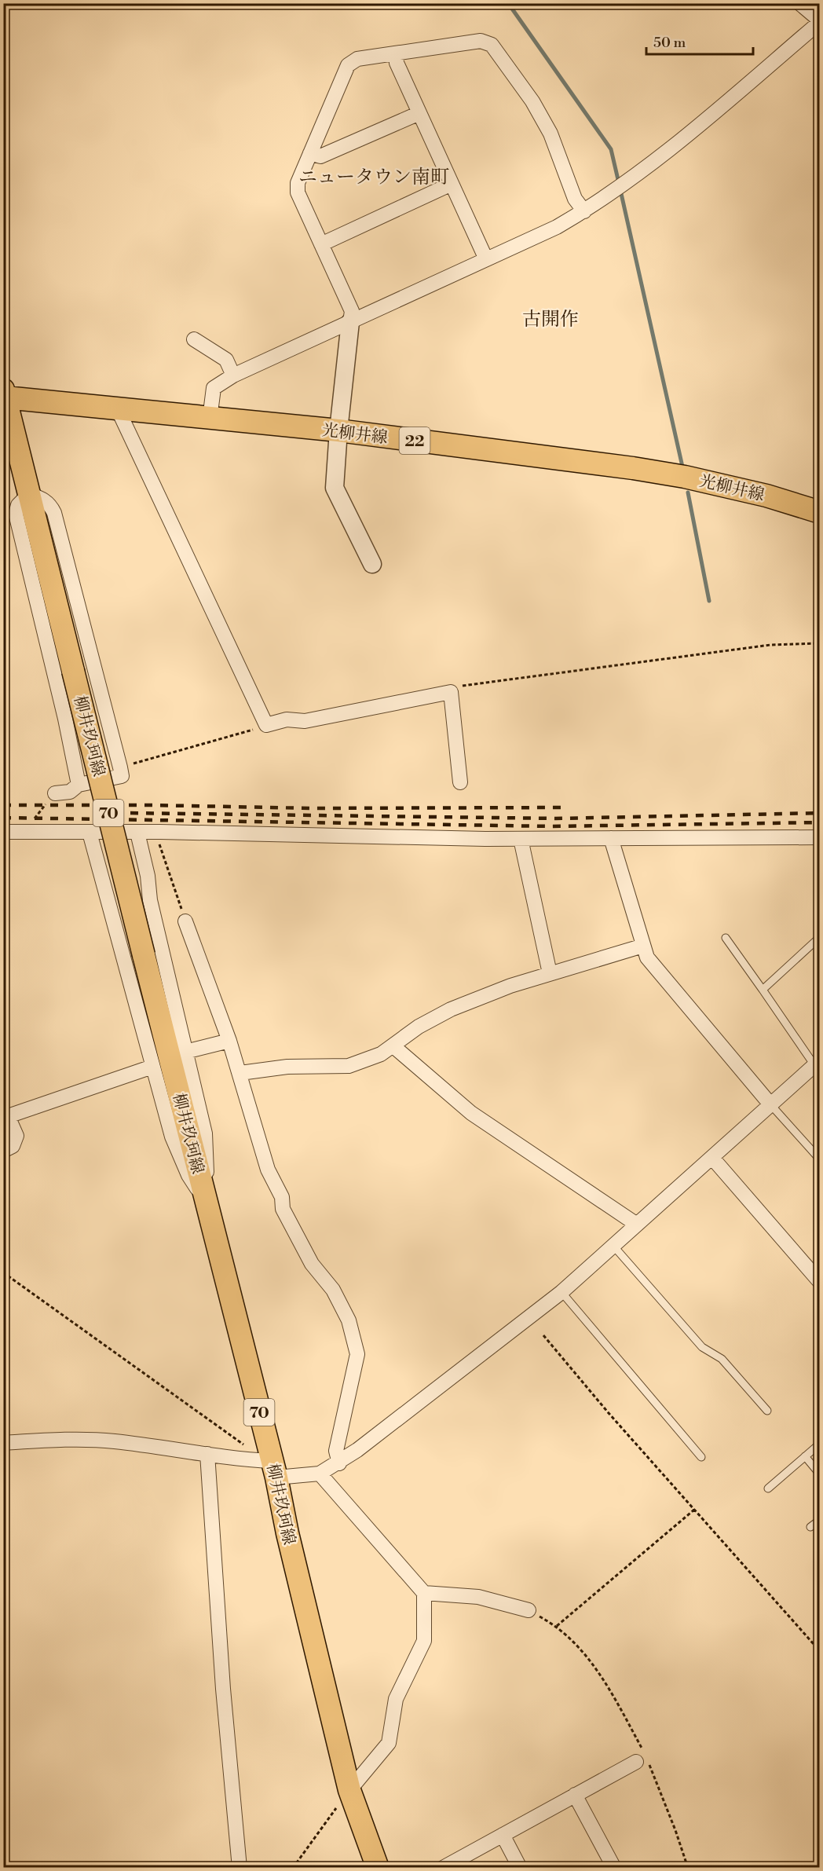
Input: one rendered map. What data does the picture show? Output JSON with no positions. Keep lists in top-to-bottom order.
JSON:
{
  "streets": {
    "main road": [
      "光柳井線",
      "22",
      "柳井玖珂線",
      "70"
    ]
  },
  "crossings": [
    ["光柳井線", "柳井玖珂線"]
  ],
  "districts": ["ニュータウン南町", "古開作"],
  "scale_bar": "50 m"
}
